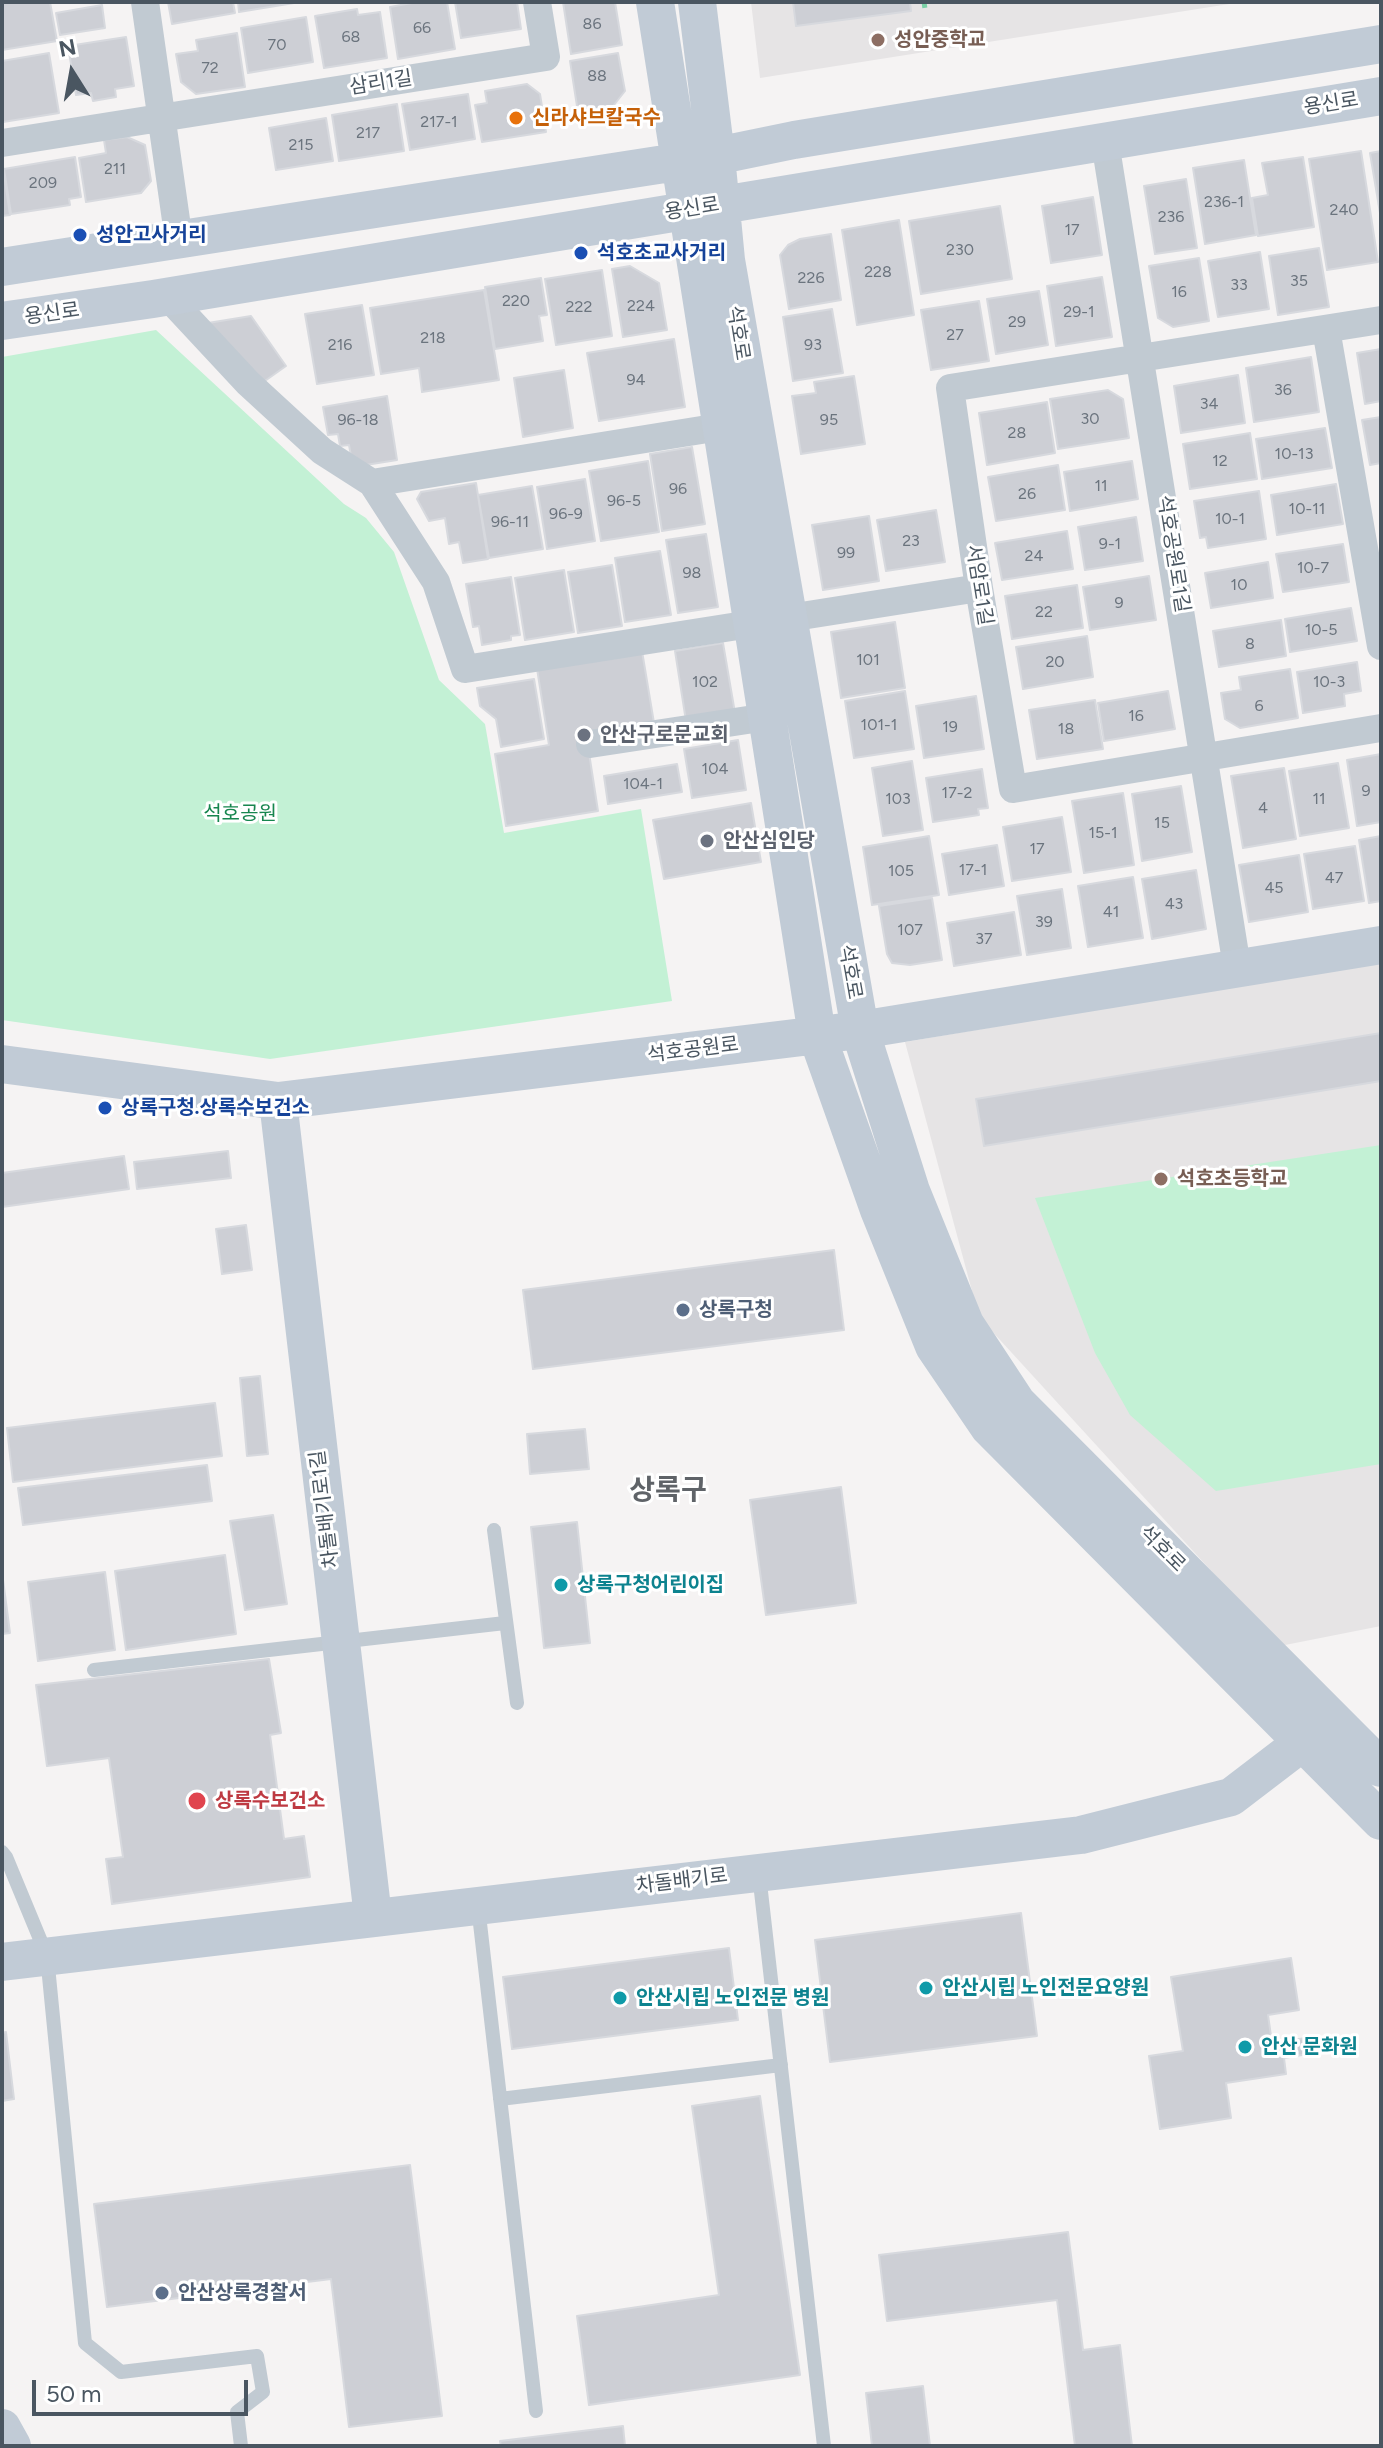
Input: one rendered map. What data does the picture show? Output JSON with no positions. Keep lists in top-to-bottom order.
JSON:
{
  "streets": {
    "main road": [
      "용신로",
      "석호로",
      "석호공원로",
      "차돌배기로1길",
      "차돌배기로"
    ],
    "street": ["삼리1길", "석호공원로1길", "서암로1길"]
  },
  "crossings": [
    ["용신로", "석호로"],
    ["용신로", "석호공원로1길"],
    ["석호로", "석호공원로"],
    ["석호로", "차돌배기로"],
    ["석호공원로1길", "서암로1길"],
    ["석호공원로1길", "석호공원로"],
    ["석호공원로", "차돌배기로1길"],
    ["차돌배기로1길", "차돌배기로"]
  ],
  "districts": ["상록구"],
  "parks": ["석호공원"],
  "places": [
    "성안중학교",
    "신라샤브칼국수",
    "성안고사거리",
    "석호초교사거리",
    "안산구로문교회",
    "안산심인당",
    "상록구청.상록수보건소",
    "석호초등학교",
    "상록구청",
    "상록구청어린이집",
    "상록수보건소",
    "안산시립 노인전문요양원",
    "안산시립 노인전문 병원",
    "안산 문화원",
    "안산상록경찰서"
  ],
  "house_numbers": [
    "86",
    "66",
    "68",
    "70",
    "72",
    "88",
    "217-1",
    "217",
    "215",
    "211",
    "209",
    "236-1",
    "240",
    "236",
    "17",
    "230",
    "228",
    "226",
    "35",
    "33",
    "16",
    "220",
    "224",
    "222",
    "29-1",
    "29",
    "27",
    "218",
    "216",
    "93",
    "94",
    "36",
    "34",
    "30",
    "96-18",
    "95",
    "28",
    "10-13",
    "12",
    "11",
    "96",
    "26",
    "96-5",
    "10-11",
    "96-9",
    "10-1",
    "96-11",
    "23",
    "9-1",
    "99",
    "24",
    "10-7",
    "98",
    "10",
    "9",
    "22",
    "10-5",
    "8",
    "101",
    "20",
    "102",
    "10-3",
    "6",
    "16",
    "101-1",
    "19",
    "18",
    "104",
    "104-1",
    "9",
    "17-2",
    "103",
    "11",
    "4",
    "15",
    "15-1",
    "17",
    "17-1",
    "105",
    "47",
    "45",
    "43",
    "41",
    "39",
    "107",
    "37"
  ],
  "scale_bar": "50 m",
  "north": "top"
}
